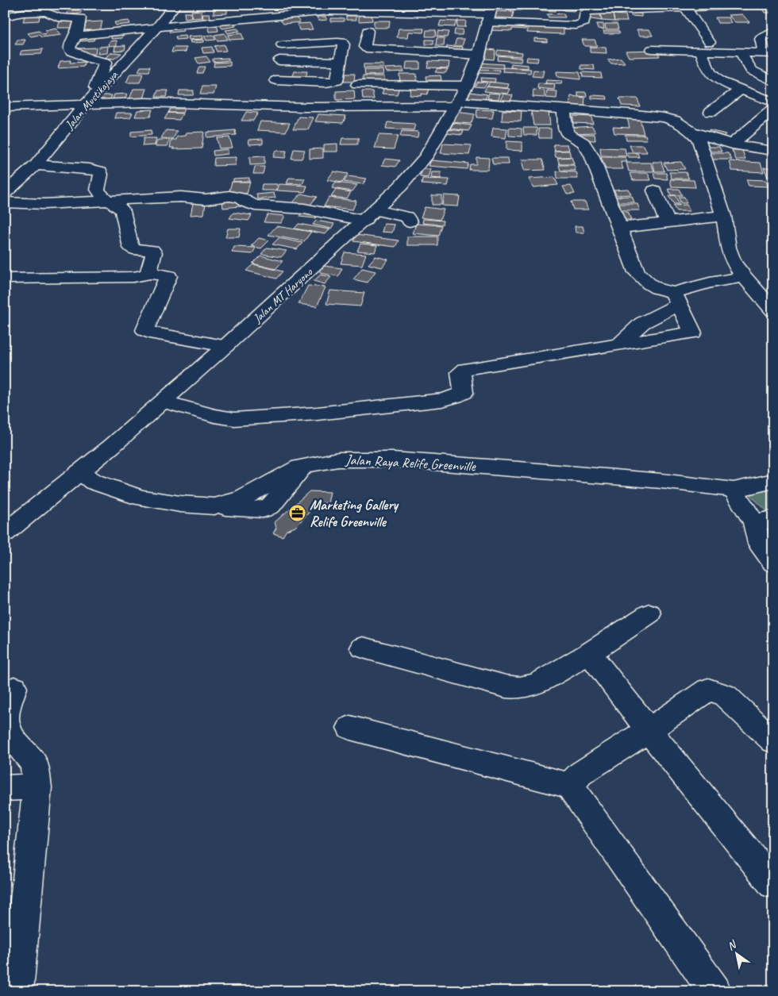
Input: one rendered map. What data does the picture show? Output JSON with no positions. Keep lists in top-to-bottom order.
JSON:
{
  "streets": {
    "street": ["Jalan Mustikajaya", "Jalan MT Haryono", "Jalan Raya Relife Greenville"]
  },
  "crossings": [
    ["Jalan MT Haryono", "Jalan Raya Relife Greenville"]
  ],
  "places": {
    "office": ["Marketing Gallery Relife Greenville"]
  },
  "north": "top left"
}
